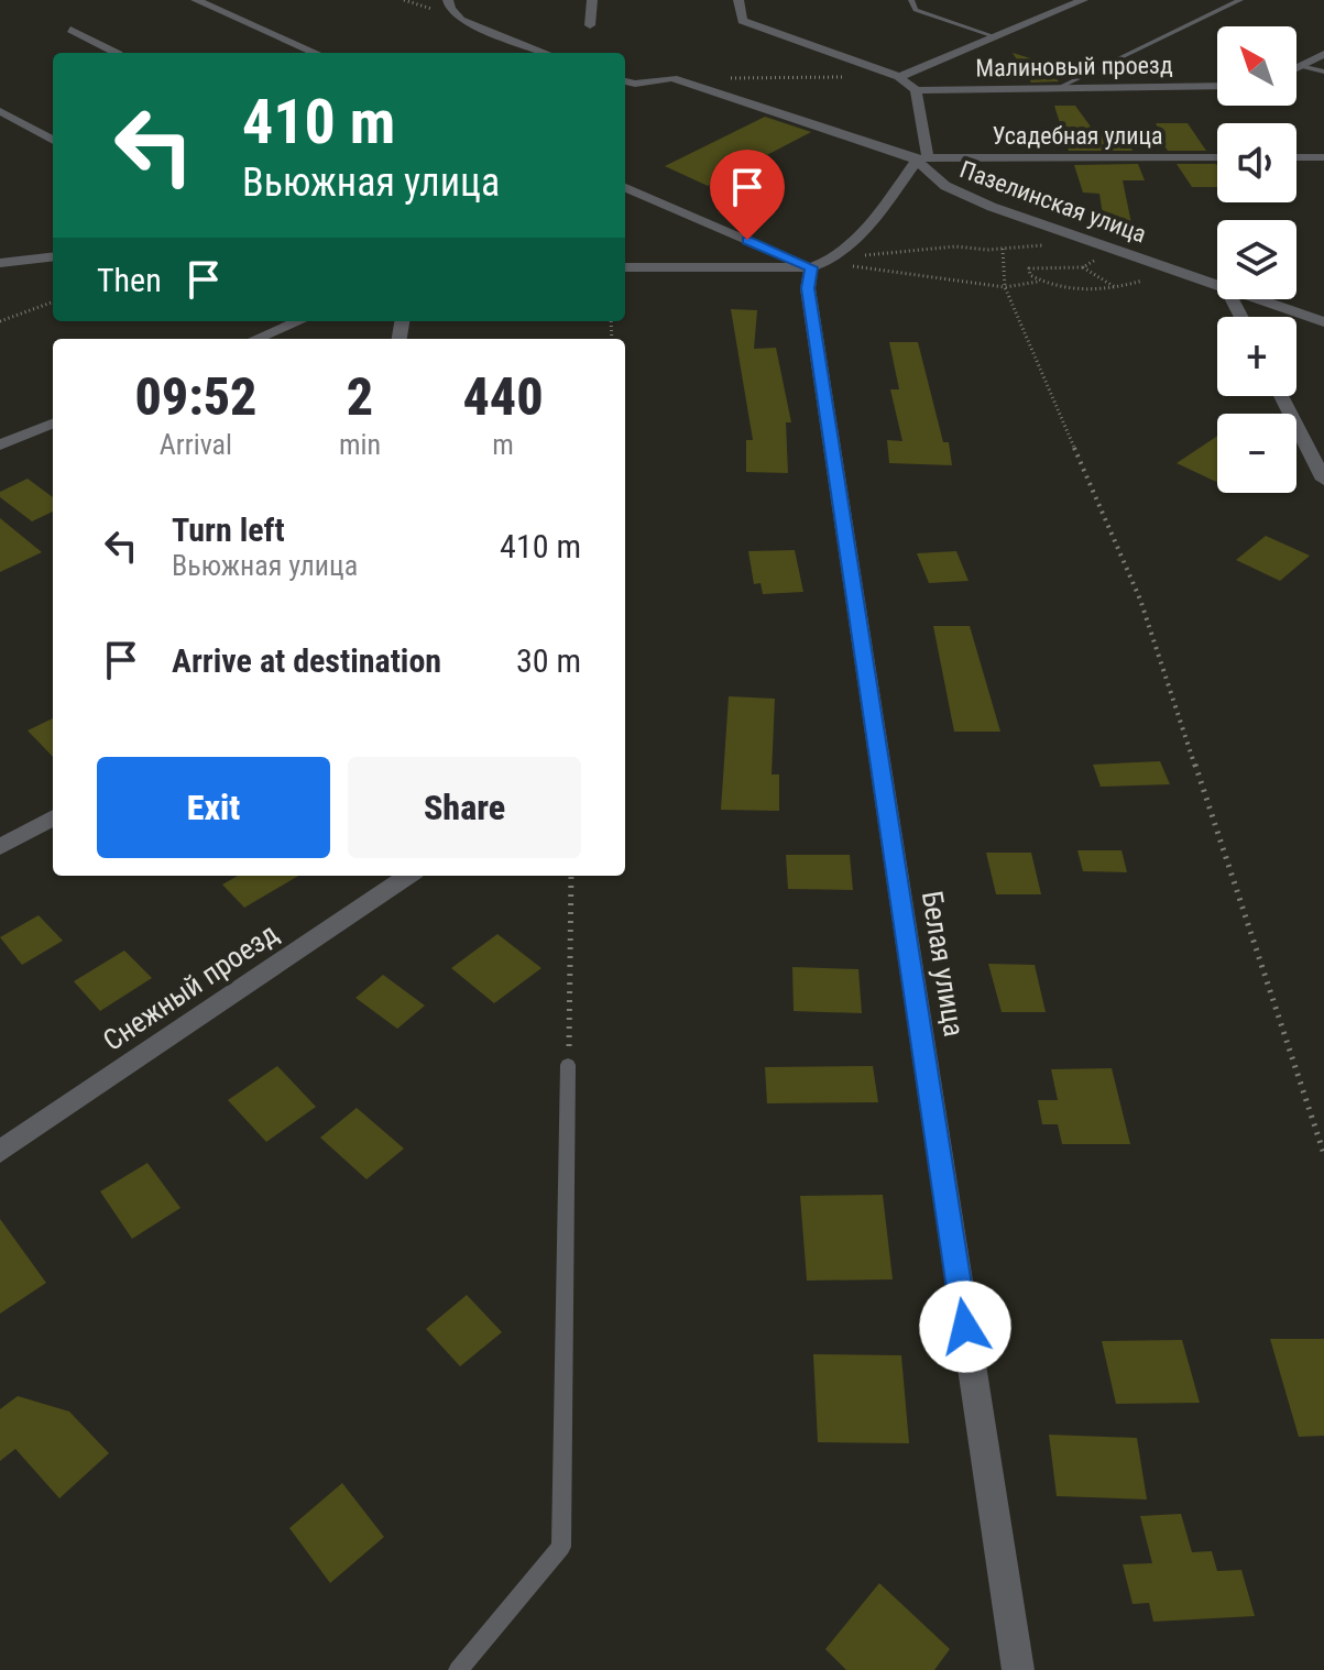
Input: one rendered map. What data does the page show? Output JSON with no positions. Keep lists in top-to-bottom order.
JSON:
{
  "streets": {
    "street": [
      "Малиновый проезд",
      "Усадебная улица",
      "Пазелинская улица",
      "Белая улица",
      "Снежный проезд"
    ]
  },
  "crossings": [
    ["Усадебная улица", "Пазелинская улица"]
  ],
  "north": "top left",
  "page": {
    "map_buttons": ["+", "−"],
    "turn": ["410 m", "Вьюжная улица"],
    "then": "Then",
    "eta": [
      "09:52",
      "Arrival",
      "2",
      "min",
      "440",
      "m"
    ],
    "list": [
      {
        "name": "Turn left",
        "note": "Вьюжная улица",
        "value": "410 m"
      },
      {
        "name": "Arrive at destination",
        "value": "30 m"
      }
    ],
    "buttons": ["Exit", "Share"]
  }
}
